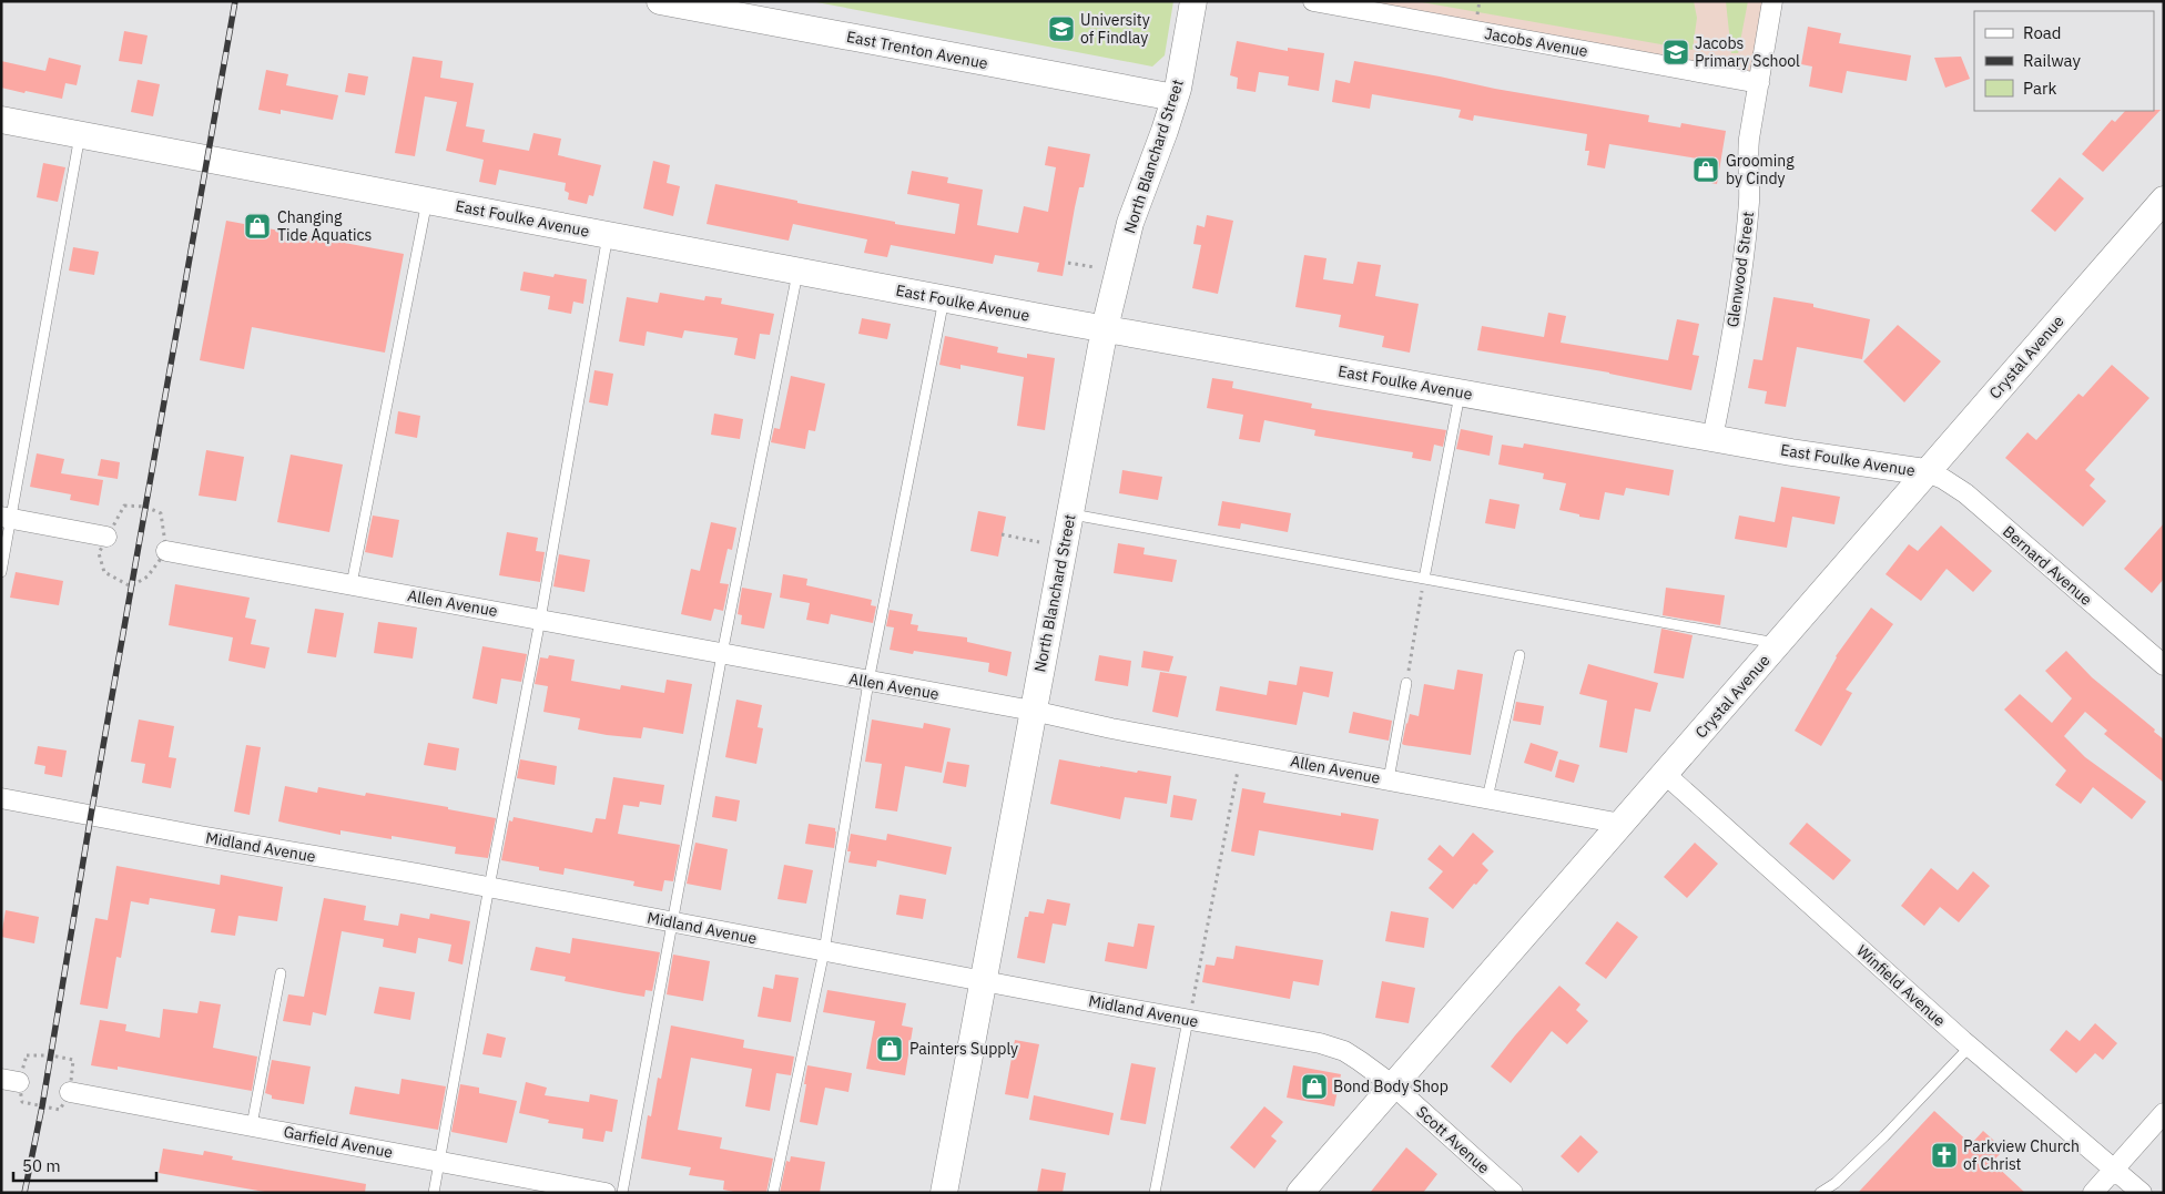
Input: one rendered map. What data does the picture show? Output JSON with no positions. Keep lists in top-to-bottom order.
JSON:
{
  "streets": {
    "street": [
      "Jacobs Avenue",
      "East Trenton Avenue",
      "North Blanchard Street",
      "East Foulke Avenue",
      "Glenwood Street",
      "Crystal Avenue",
      "Bernard Avenue",
      "Allen Avenue",
      "Midland Avenue",
      "Winfield Avenue",
      "Scott Avenue",
      "Garfield Avenue"
    ]
  },
  "crossings": [
    ["Jacobs Avenue", "Glenwood Street"],
    ["East Trenton Avenue", "North Blanchard Street"],
    ["North Blanchard Street", "East Foulke Avenue"],
    ["North Blanchard Street", "Allen Avenue"],
    ["North Blanchard Street", "Midland Avenue"],
    ["East Foulke Avenue", "Glenwood Street"],
    ["East Foulke Avenue", "Crystal Avenue"],
    ["East Foulke Avenue", "Bernard Avenue"],
    ["Crystal Avenue", "Bernard Avenue"],
    ["Crystal Avenue", "Allen Avenue"],
    ["Crystal Avenue", "Midland Avenue"],
    ["Crystal Avenue", "Winfield Avenue"],
    ["Crystal Avenue", "Scott Avenue"],
    ["Midland Avenue", "Scott Avenue"]
  ],
  "places": {
    "school or university": ["University of Findlay", "Jacobs Primary School"],
    "shop": [
      "Grooming by Cindy",
      "Changing Tide Aquatics",
      "Painters Supply",
      "Bond Body Shop"
    ],
    "church": ["Parkview Church of Christ"]
  },
  "legend": ["Road", "Railway", "Park"],
  "scale_bar": "50 m"
}
